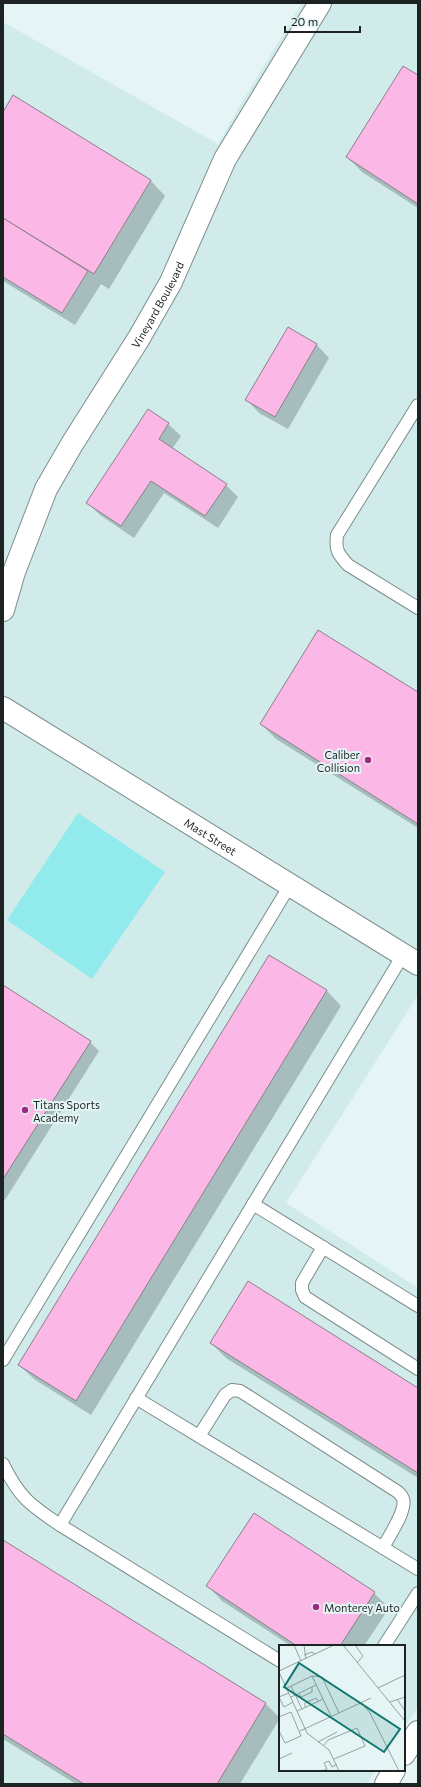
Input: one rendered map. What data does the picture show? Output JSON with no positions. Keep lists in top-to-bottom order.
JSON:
{
  "streets": {
    "street": ["Vineyard Boulevard", "Mast Street"]
  },
  "places": ["Caliber Collision", "Titans Sports Academy", "Monterey Auto"],
  "scale_bar": "20 m"
}
